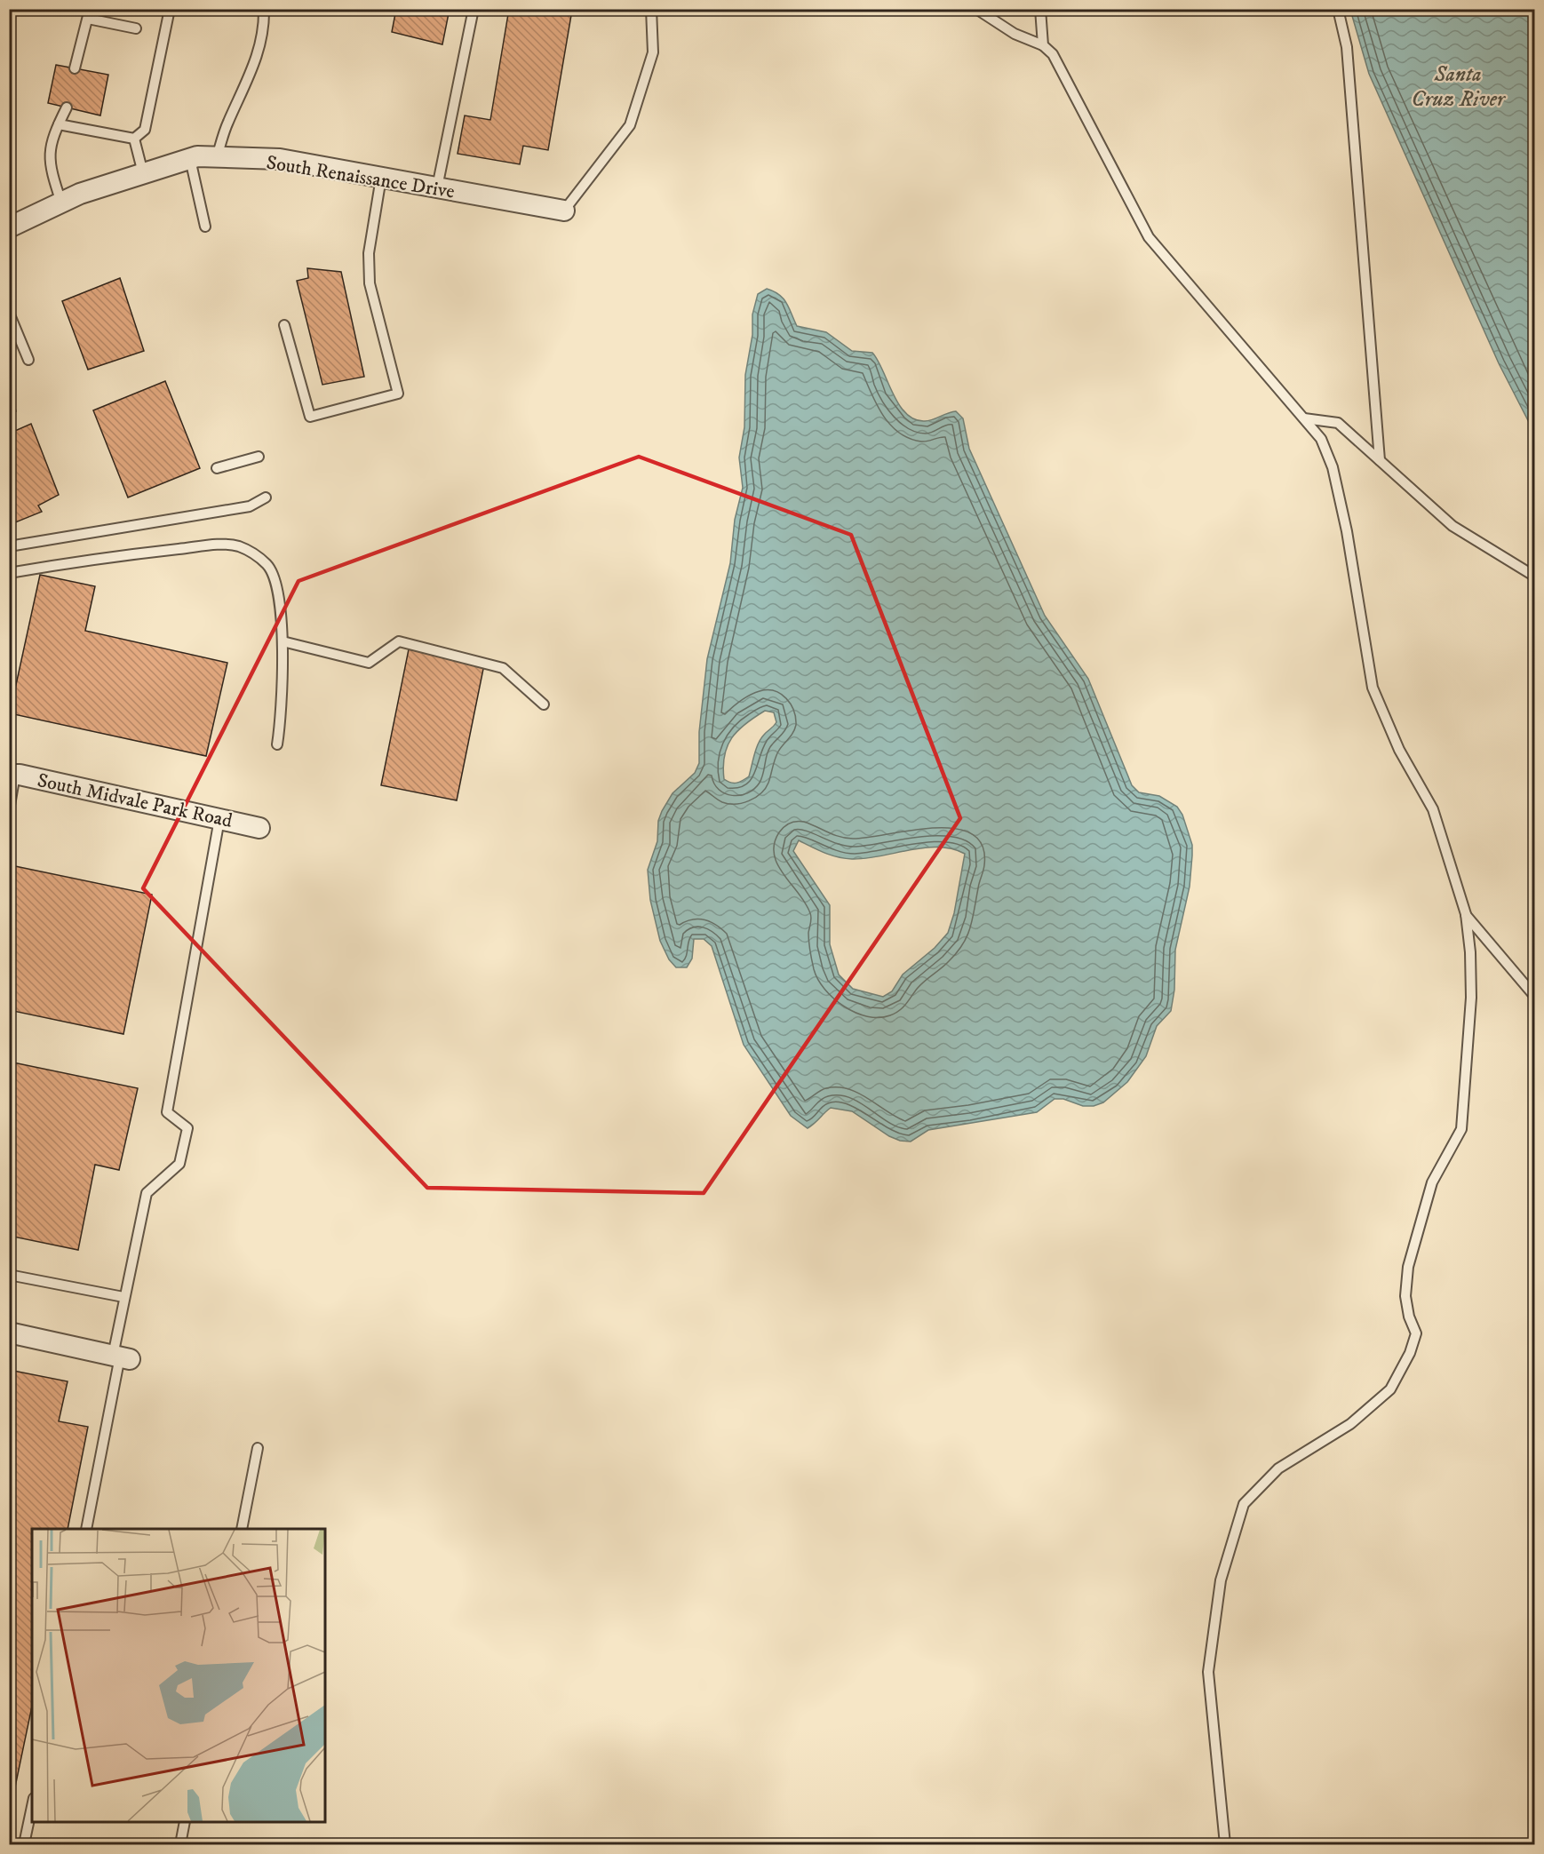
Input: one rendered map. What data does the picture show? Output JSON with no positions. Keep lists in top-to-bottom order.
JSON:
{
  "streets": {
    "street": ["South Renaissance Drive", "South Midvale Park Road"]
  },
  "water": ["Santa Cruz River"]
}
